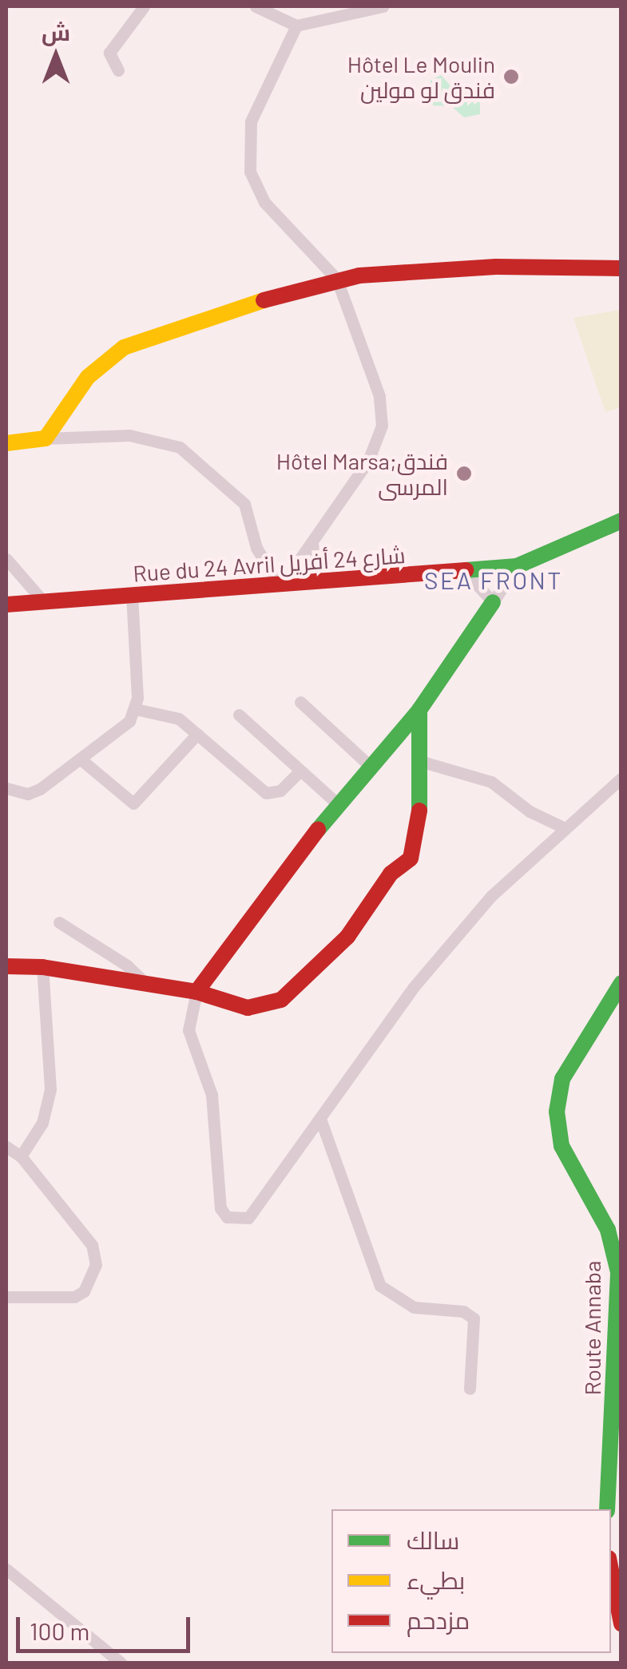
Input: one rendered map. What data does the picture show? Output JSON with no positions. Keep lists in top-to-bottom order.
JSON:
{
  "streets": {
    "street": ["Rue du 24 Avril شارع 24 أفريل", "Route Annaba"]
  },
  "districts": ["SEA FRONT"],
  "places": ["Hôtel Le Moulin فندق لو مولين", "Hôtel Marsa;فندق المرسى"],
  "legend": ["سالك", "بطيء", "مزدحم"],
  "scale_bar": "100 m",
  "north": "top"
}
